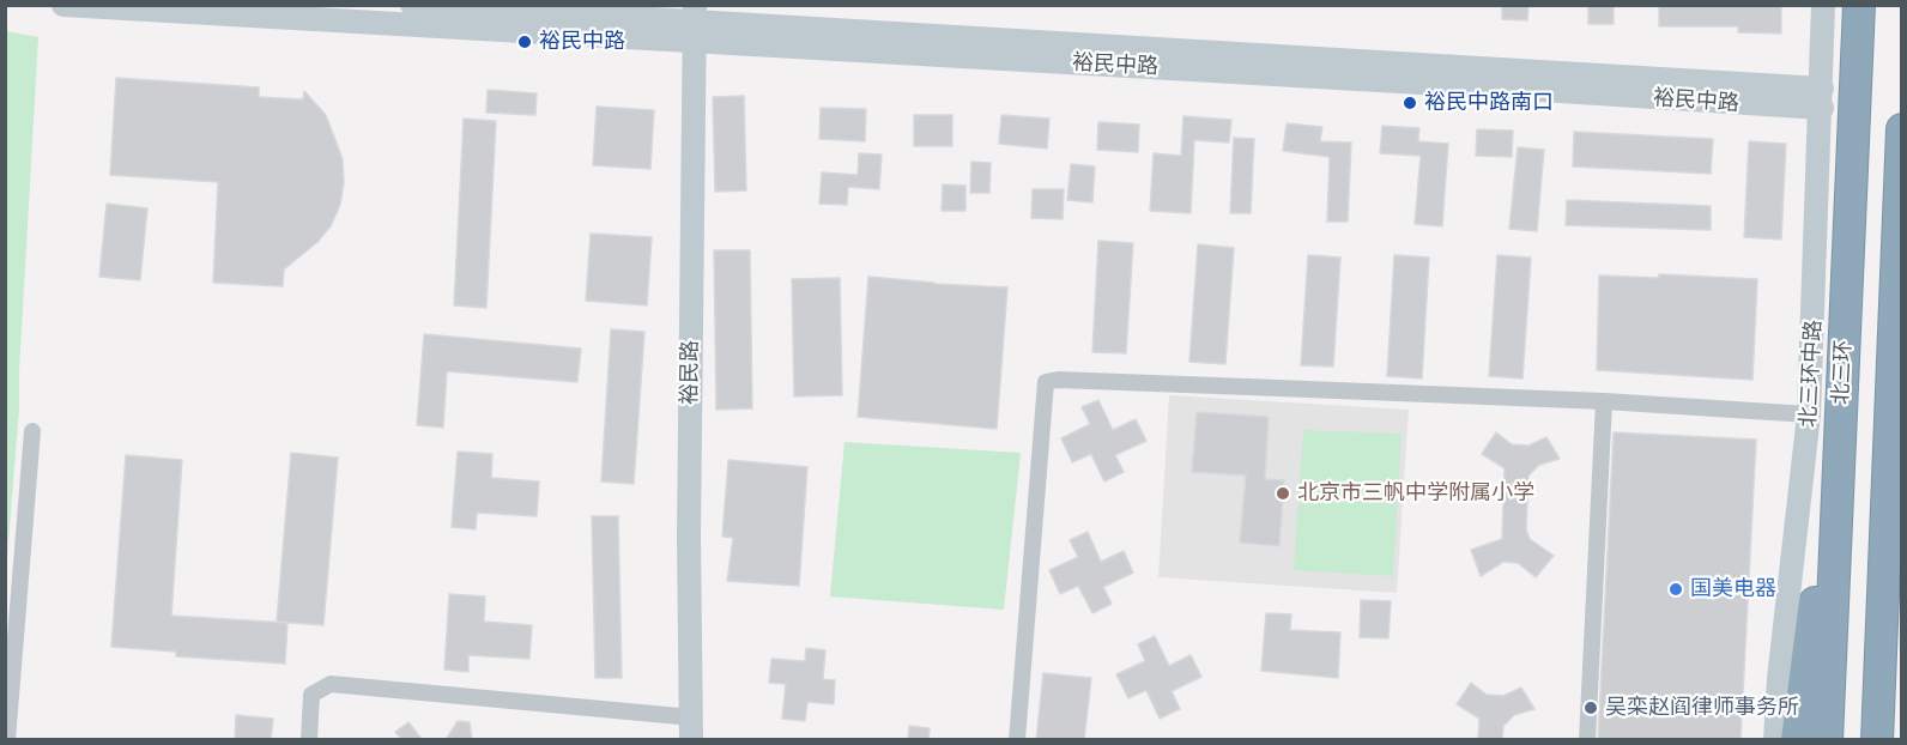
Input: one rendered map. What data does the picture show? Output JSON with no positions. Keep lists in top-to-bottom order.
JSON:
{
  "streets": {
    "highway": ["北三环"],
    "street": ["裕民中路", "裕民路", "北三环中路"]
  },
  "crossings": [
    ["裕民中路", "裕民路"],
    ["裕民中路", "北三环中路"]
  ],
  "places": [
    "裕民中路",
    "裕民中路南口",
    "北京市三帆中学附属小学",
    "国美电器",
    "吴栾赵阎律师事务所"
  ]
}
